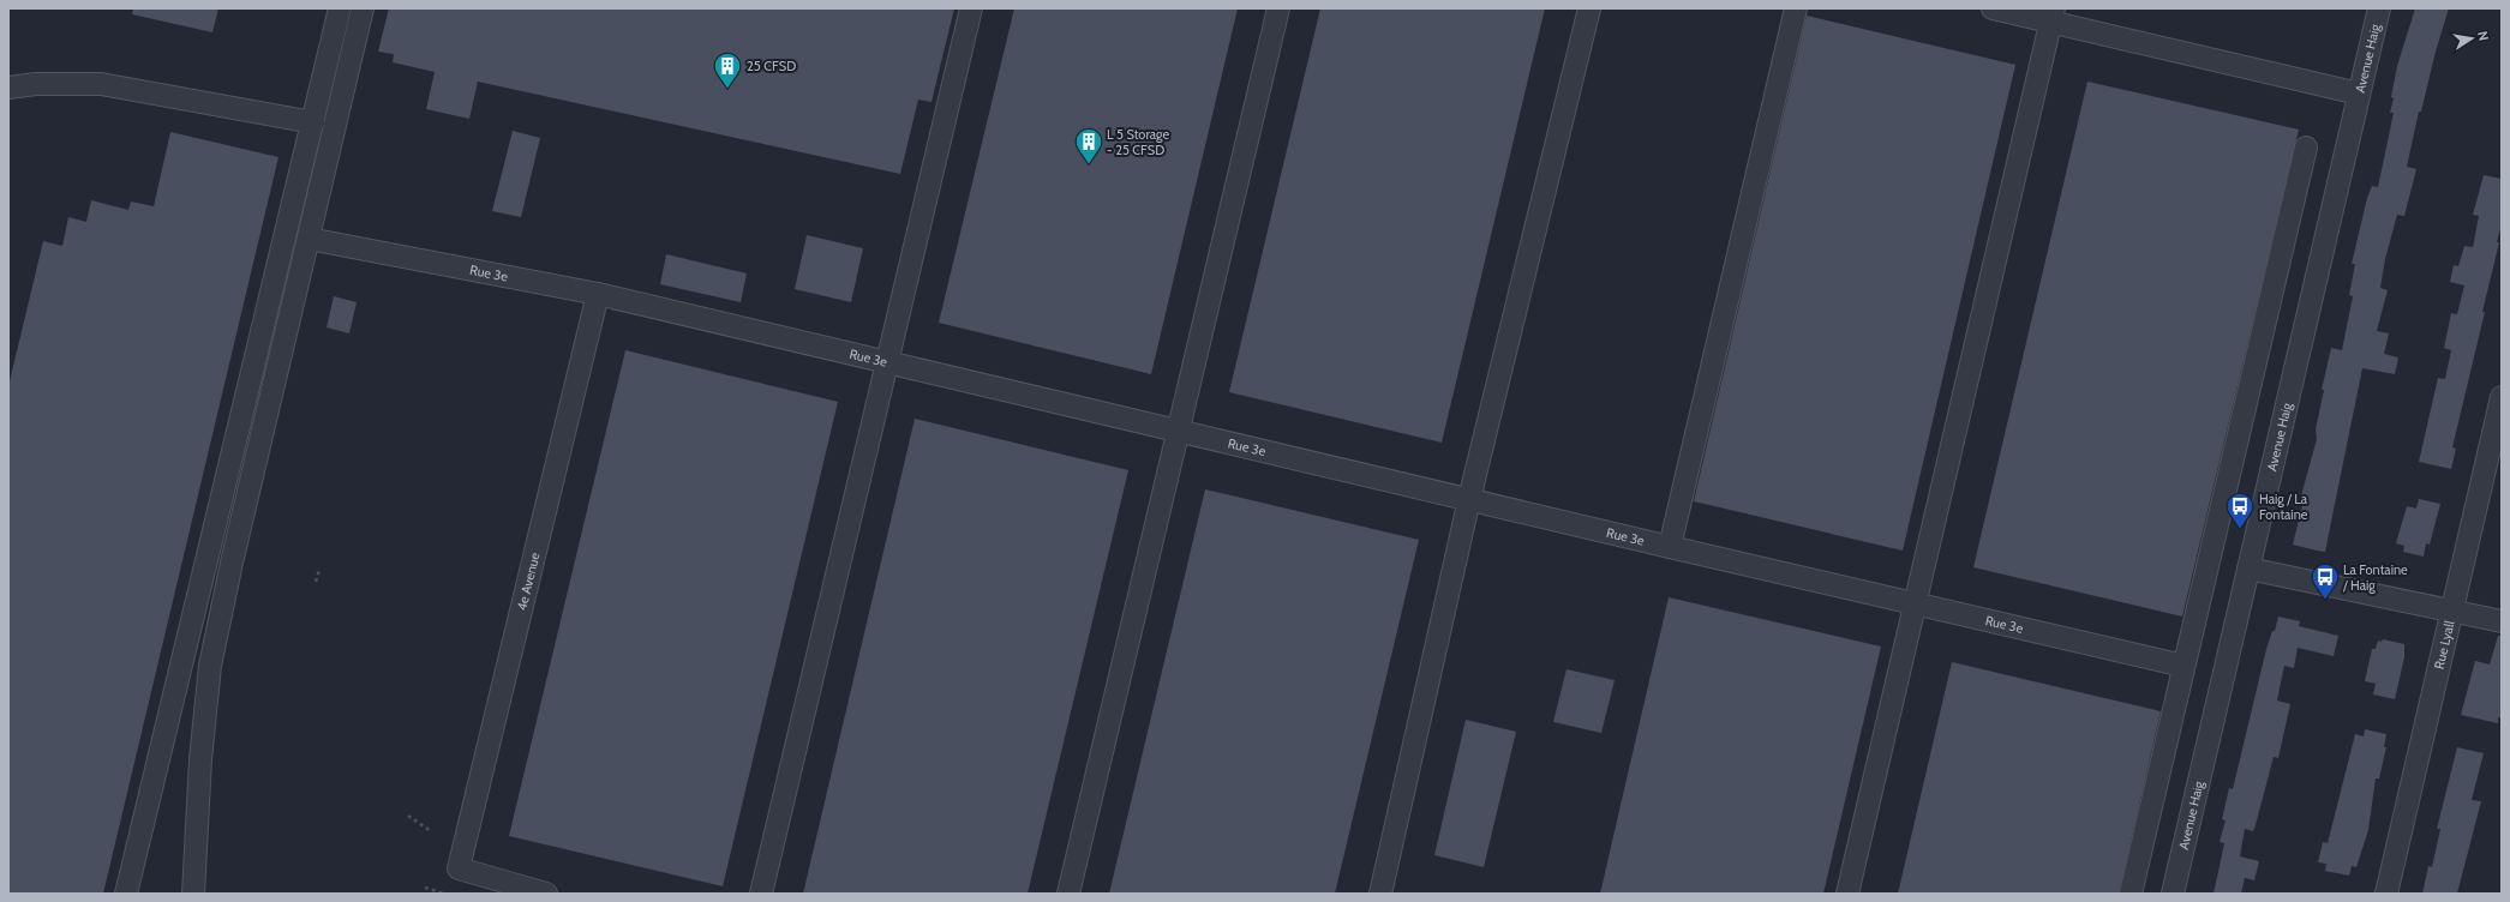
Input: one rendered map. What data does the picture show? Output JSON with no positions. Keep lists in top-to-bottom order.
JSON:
{
  "streets": {
    "street": [
      "Avenue Haig",
      "Rue 3e",
      "4e Avenue",
      "Rue Lyall"
    ]
  },
  "crossings": [
    ["Rue 3e", "4e Avenue"]
  ],
  "places": {
    "building": ["25 CFSD", "L 5 Storage - 25 CFSD"],
    "bus stop": ["Haig / La Fontaine", "La Fontaine / Haig"]
  },
  "north": "right"
}
